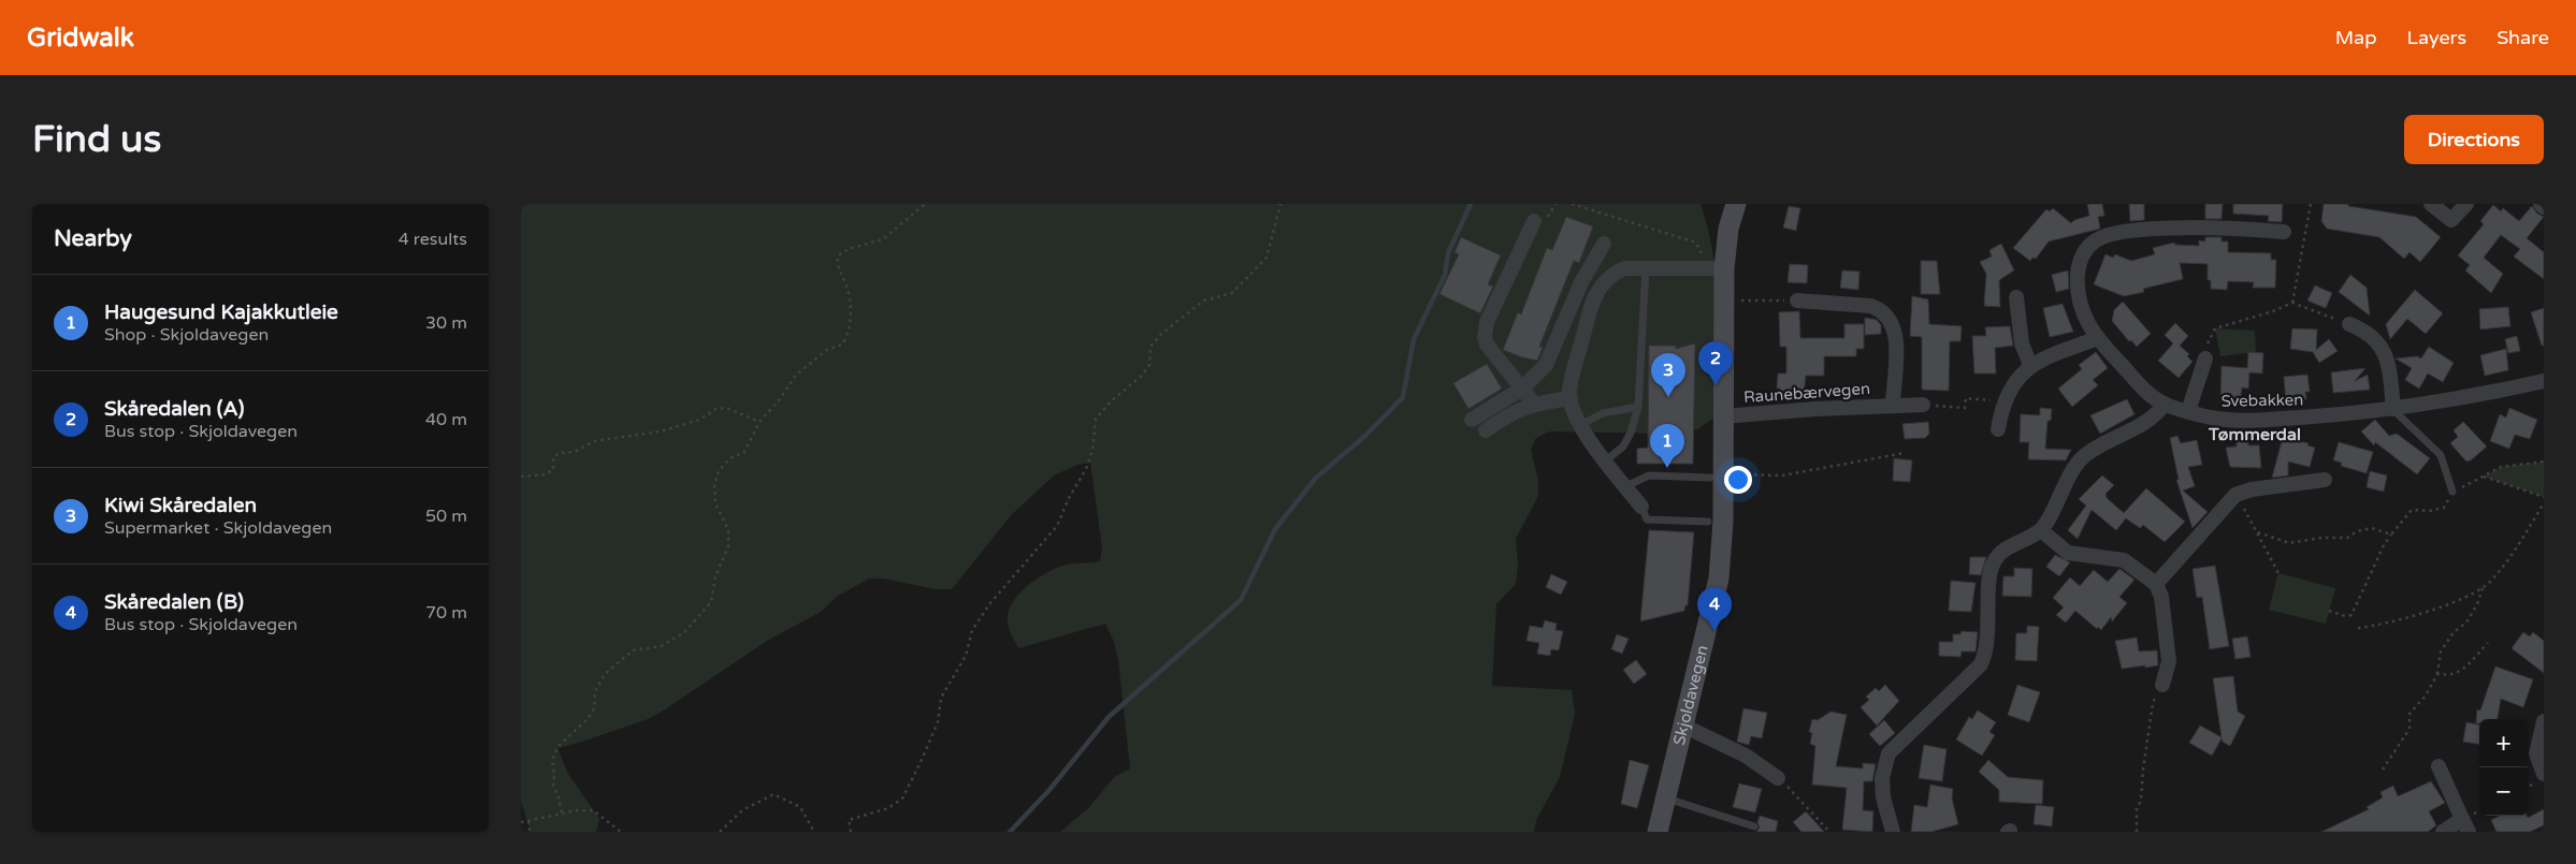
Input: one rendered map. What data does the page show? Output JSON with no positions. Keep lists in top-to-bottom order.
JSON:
{
  "streets": {
    "main road": ["Skjoldavegen"],
    "street": ["Raunebærvegen", "Svebakken"]
  },
  "crossings": [
    ["Raunebærvegen", "Skjoldavegen"]
  ],
  "districts": ["Tømmerdal"],
  "page": {
    "header": "Gridwalk",
    "nav": ["Map", "Layers", "Share"],
    "buttons": "Directions",
    "title": "Find us",
    "heading": ["Nearby", "4 results"],
    "list": [
      {
        "mark": "1",
        "name": "Haugesund Kajakkutleie",
        "note": "Shop · Skjoldavegen",
        "value": "30 m"
      },
      {
        "mark": "2",
        "name": "Skåredalen (A)",
        "note": "Bus stop · Skjoldavegen",
        "value": "40 m"
      },
      {
        "mark": "3",
        "name": "Kiwi Skåredalen",
        "note": "Supermarket · Skjoldavegen",
        "value": "50 m"
      },
      {
        "mark": "4",
        "name": "Skåredalen (B)",
        "note": "Bus stop · Skjoldavegen",
        "value": "70 m"
      }
    ],
    "pins": [
      "2",
      "3",
      "1",
      "4"
    ],
    "map_buttons": ["+", "−"]
  }
}
